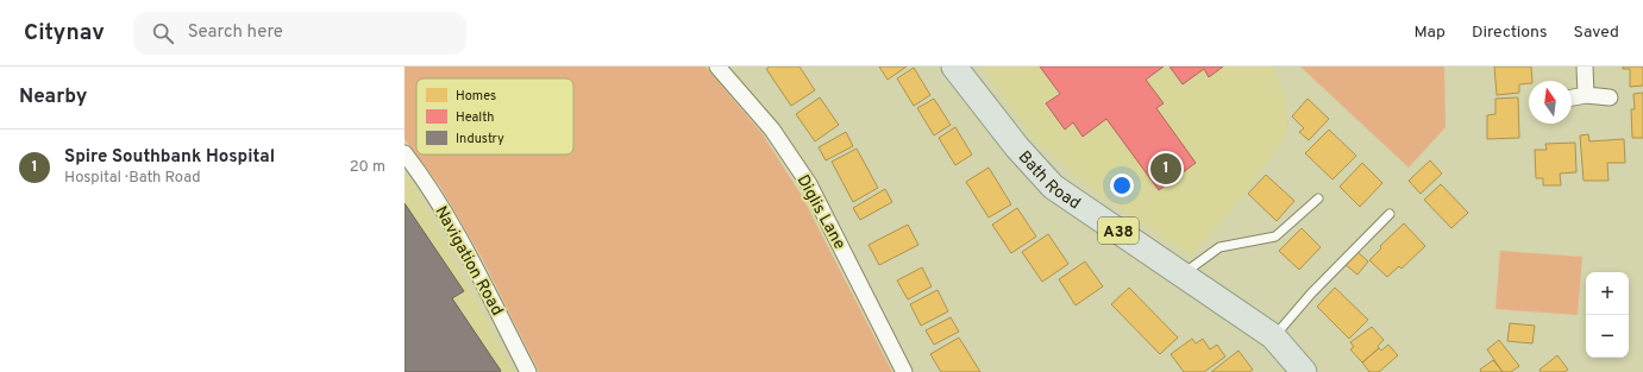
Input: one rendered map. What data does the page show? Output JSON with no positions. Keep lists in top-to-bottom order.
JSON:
{
  "streets": {
    "main road": ["Bath Road", "A38"],
    "street": ["Diglis Lane", "Navigation Road"]
  },
  "legend": ["Homes", "Health", "Industry"],
  "north": "top",
  "page": {
    "header": "Citynav",
    "search": "Search here",
    "nav": ["Map", "Directions", "Saved"],
    "heading": "Nearby",
    "list": [
      {
        "mark": "1",
        "name": "Spire Southbank Hospital",
        "note": "Hospital · Bath Road",
        "value": "20 m"
      }
    ],
    "pins": "1",
    "map_buttons": ["+", "−"]
  }
}
